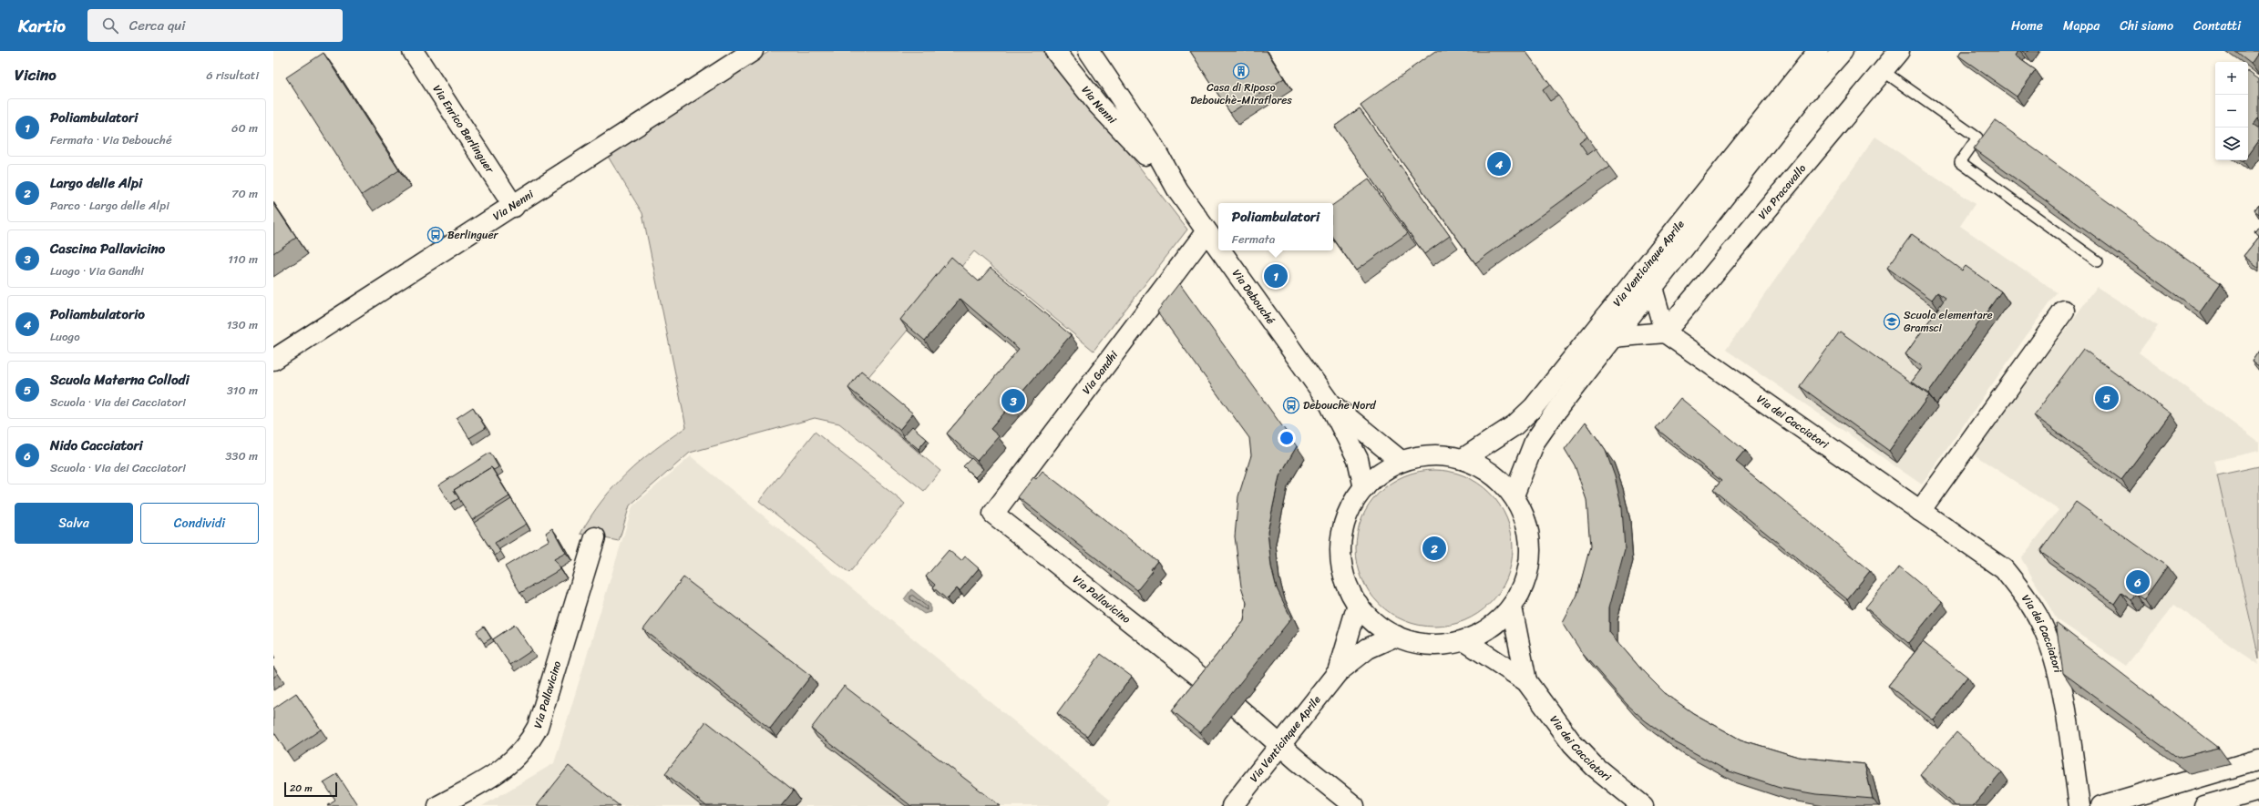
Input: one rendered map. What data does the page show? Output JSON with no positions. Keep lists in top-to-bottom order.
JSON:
{
  "streets": {
    "street": [
      "Via Nenni",
      "Via Enrico Berlinguer",
      "Via Pracavallo",
      "Via Venticinque Aprile",
      "Via Debouché",
      "Via Gandhi",
      "Via dei Cacciatori",
      "Via Pallavicino"
    ]
  },
  "crossings": [
    ["Via Nenni", "Via Enrico Berlinguer"],
    ["Via Nenni", "Via Debouché"],
    ["Via Pracavallo", "Via Venticinque Aprile"],
    ["Via Pracavallo", "Via dei Cacciatori"],
    ["Via Venticinque Aprile", "Via dei Cacciatori"],
    ["Via Debouché", "Via Gandhi"],
    ["Via Gandhi", "Via Pallavicino"]
  ],
  "places": {
    "building": ["Casa di Riposo Debouchè-Miraflores"],
    "bus stop": ["Berlinguer", "Debouche Nord"],
    "school or university": ["Scuola elementare Gramsci"]
  },
  "scale_bar": "20 m",
  "page": {
    "header": "Kartio",
    "search": "Cerca qui",
    "nav": [
      "Home",
      "Mappa",
      "Chi siamo",
      "Contatti"
    ],
    "heading": ["Vicino", "6 risultati"],
    "map_buttons": ["+", "−"],
    "list": [
      {
        "mark": "1",
        "name": "Poliambulatori",
        "note": "Fermata · Via Debouché",
        "value": "60 m"
      },
      {
        "mark": "2",
        "name": "Largo delle Alpi",
        "note": "Parco · Largo delle Alpi",
        "value": "70 m"
      },
      {
        "mark": "3",
        "name": "Cascina Pallavicino",
        "note": "Luogo · Via Gandhi",
        "value": "110 m"
      },
      {
        "mark": "4",
        "name": "Poliambulatorio",
        "note": "Luogo",
        "value": "130 m"
      },
      {
        "mark": "5",
        "name": "Scuola Materna Collodi",
        "note": "Scuola · Via dei Cacciatori",
        "value": "310 m"
      },
      {
        "mark": "6",
        "name": "Nido Cacciatori",
        "note": "Scuola · Via dei Cacciatori",
        "value": "330 m"
      }
    ],
    "pins": [
      "4",
      "1",
      "5",
      "3",
      "2",
      "6"
    ],
    "popup": ["Poliambulatori", "Fermata"],
    "buttons": ["Salva", "Condividi"],
    "scale": "20 m"
  }
}
